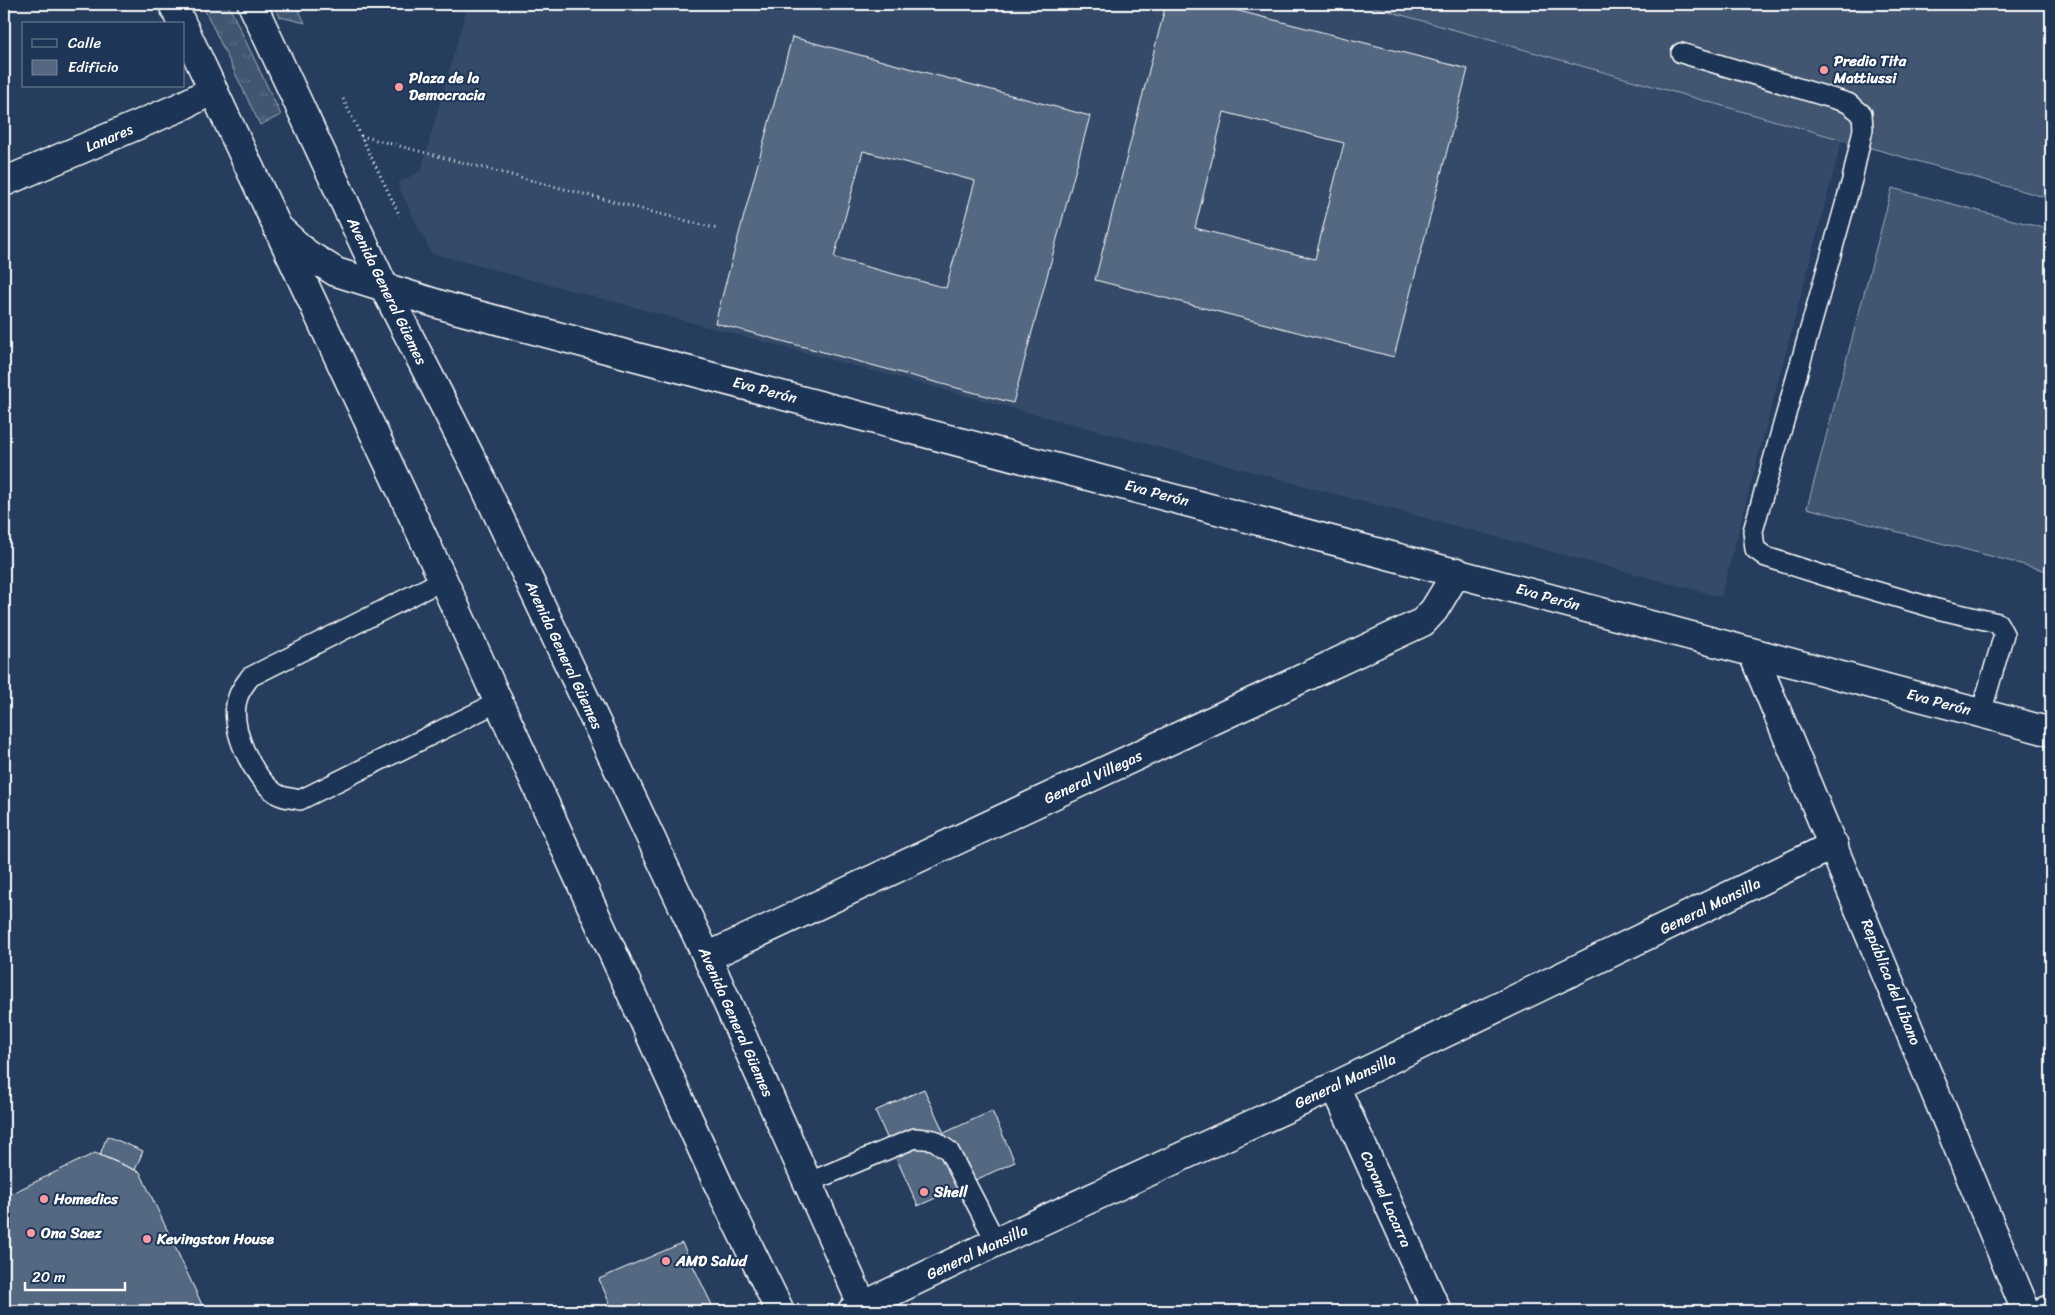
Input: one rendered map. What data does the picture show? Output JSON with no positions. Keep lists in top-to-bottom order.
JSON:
{
  "streets": {
    "street": [
      "Lanares",
      "Avenida General Güemes",
      "Eva Perón",
      "General Villegas",
      "General Mansilla",
      "República del Líbano",
      "Coronel Lacarra"
    ]
  },
  "crossings": [
    ["Avenida General Güemes", "Eva Perón"],
    ["Avenida General Güemes", "General Villegas"],
    ["Avenida General Güemes", "General Mansilla"],
    ["Eva Perón", "General Villegas"],
    ["Eva Perón", "República del Líbano"],
    ["General Mansilla", "República del Líbano"],
    ["General Mansilla", "Coronel Lacarra"]
  ],
  "places": [
    "Predio Tita Mattiussi",
    "Plaza de la Democracia",
    "Shell",
    "Homedics",
    "Ona Saez",
    "Kevingston House",
    "AMD Salud"
  ],
  "legend": ["Calle", "Edificio"],
  "scale_bar": "20 m"
}
